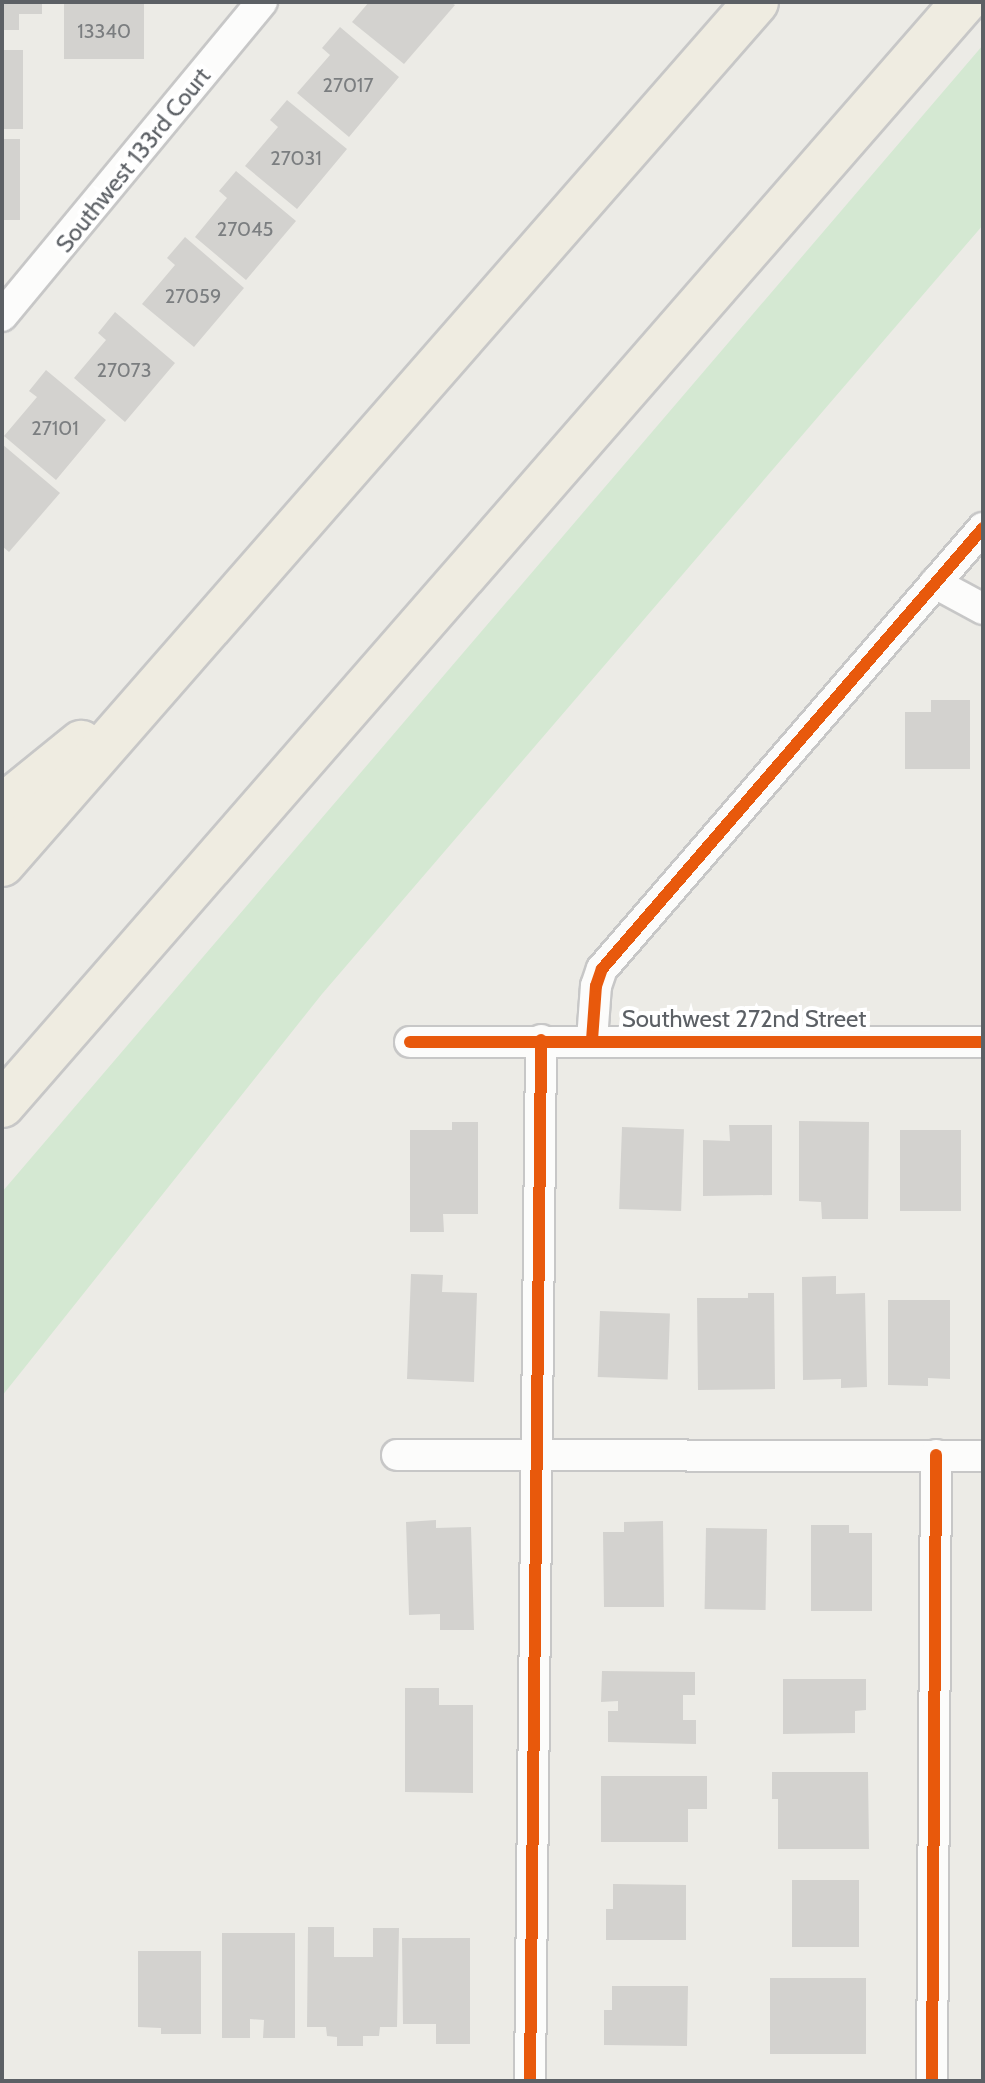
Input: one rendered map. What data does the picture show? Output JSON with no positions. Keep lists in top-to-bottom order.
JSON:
{
  "streets": {
    "street": ["Southwest 133rd Court", "Southwest 272nd Street"]
  },
  "house_numbers": [
    "13340",
    "27017",
    "27031",
    "27045",
    "27059",
    "27073",
    "27101"
  ]
}
